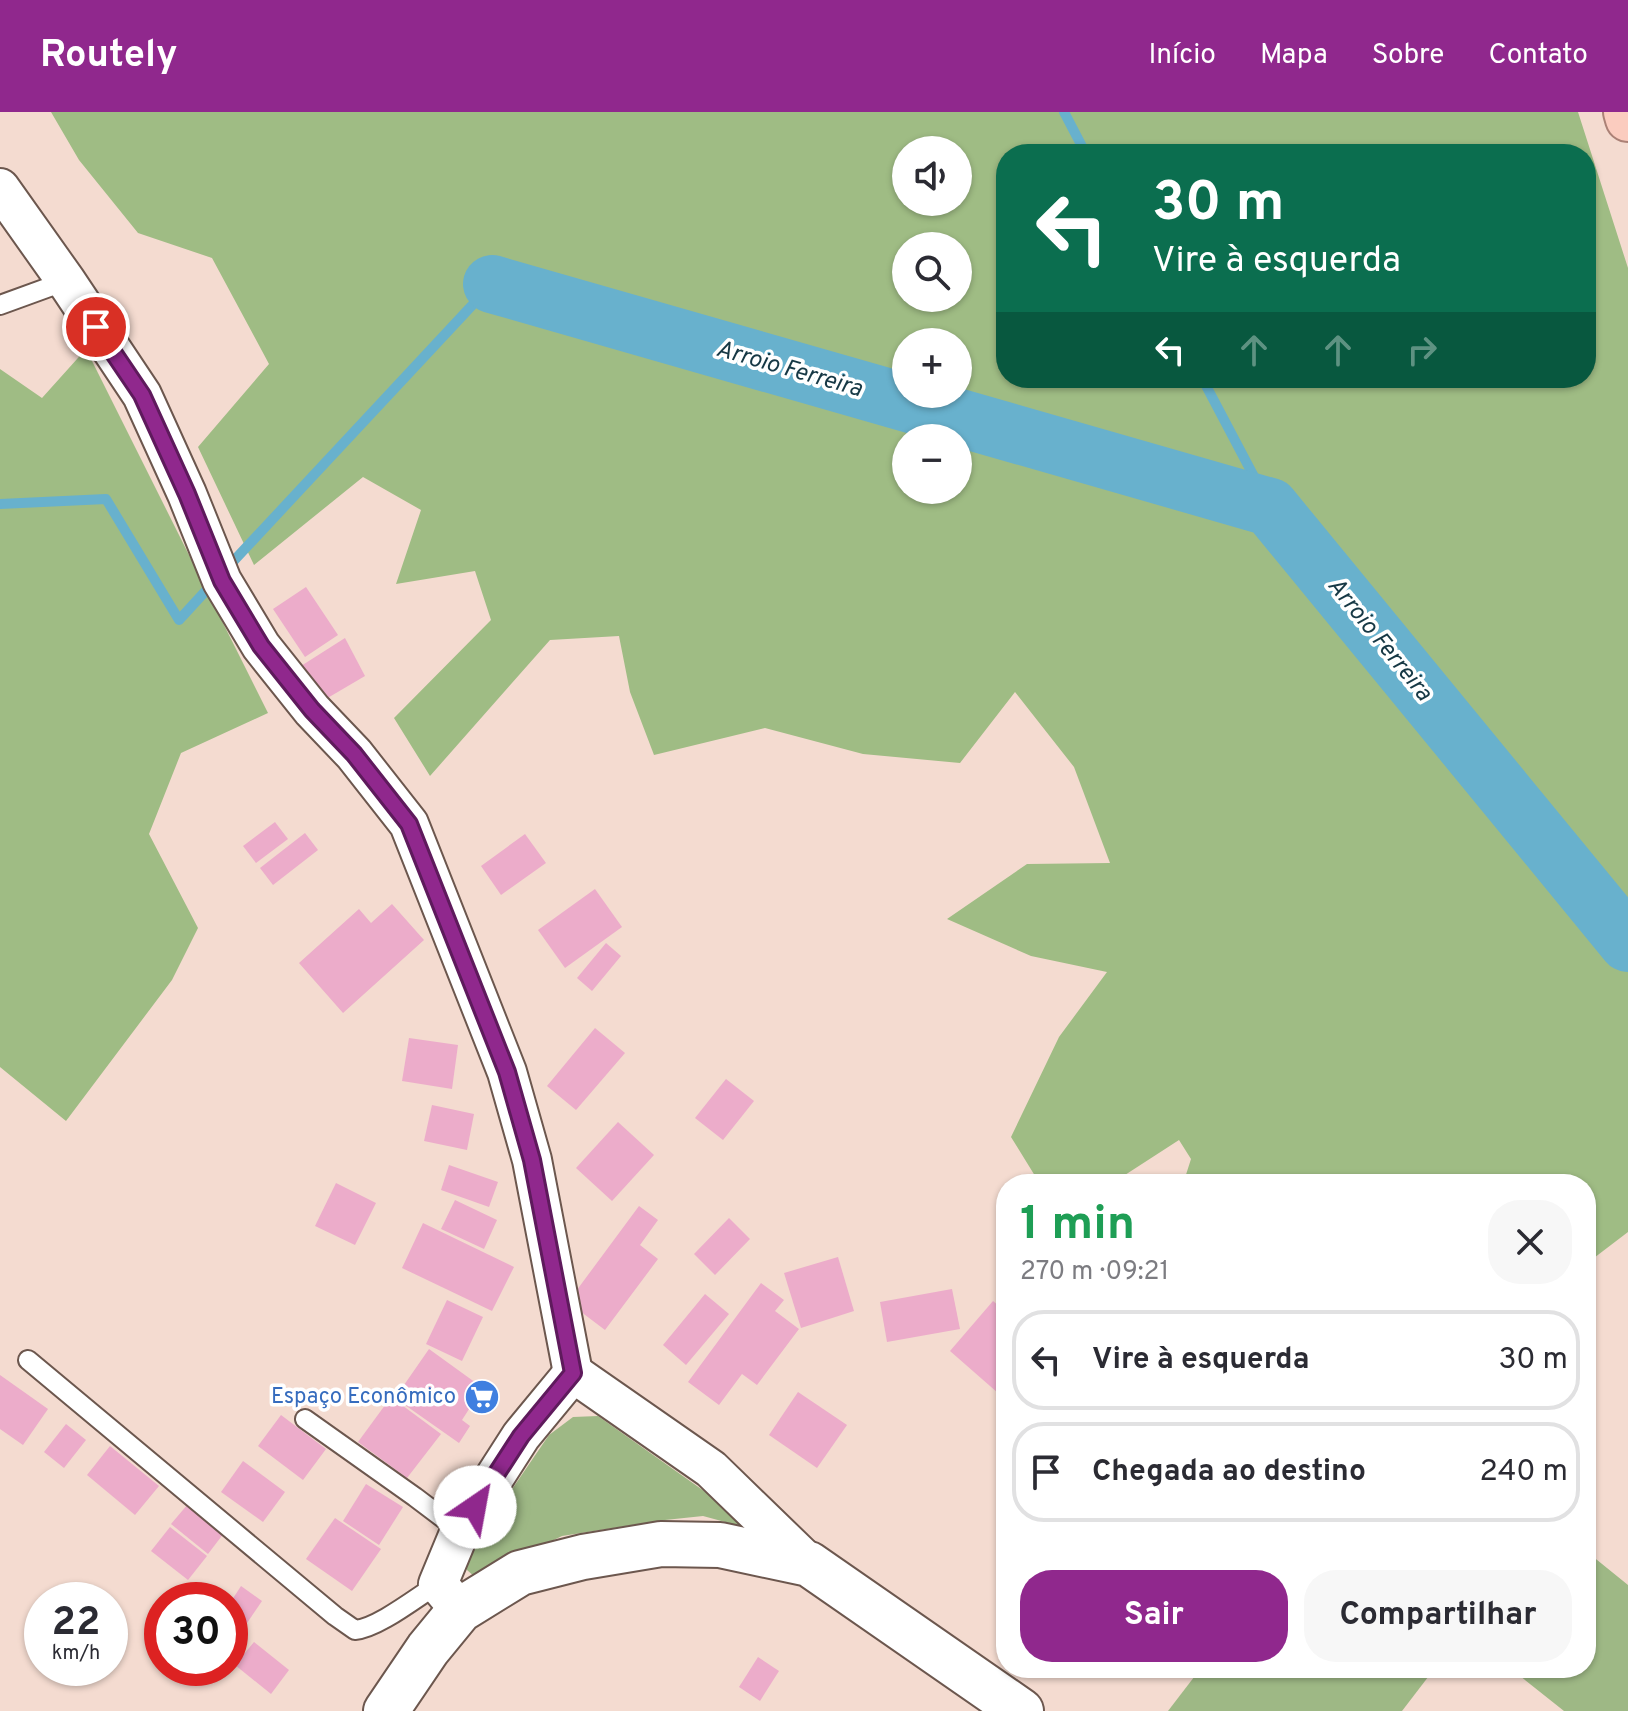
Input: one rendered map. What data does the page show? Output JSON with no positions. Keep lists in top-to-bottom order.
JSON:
{
  "water": ["Arroio Ferreira"],
  "places": {
    "supermarket": ["Espaço Econômico"]
  },
  "page": {
    "header": "Routely",
    "nav": [
      "Início",
      "Mapa",
      "Sobre",
      "Contato"
    ],
    "map_buttons": ["+", "−"],
    "turn": ["30 m", "Vire à esquerda"],
    "heading": ["1 min", "270 m · 09:21"],
    "list": [
      {
        "name": "Vire à esquerda",
        "value": "30 m"
      },
      {
        "name": "Chegada ao destino",
        "value": "240 m"
      }
    ],
    "buttons": ["Sair", "Compartilhar"],
    "speed": "22 km/h",
    "limit": "30"
  }
}
